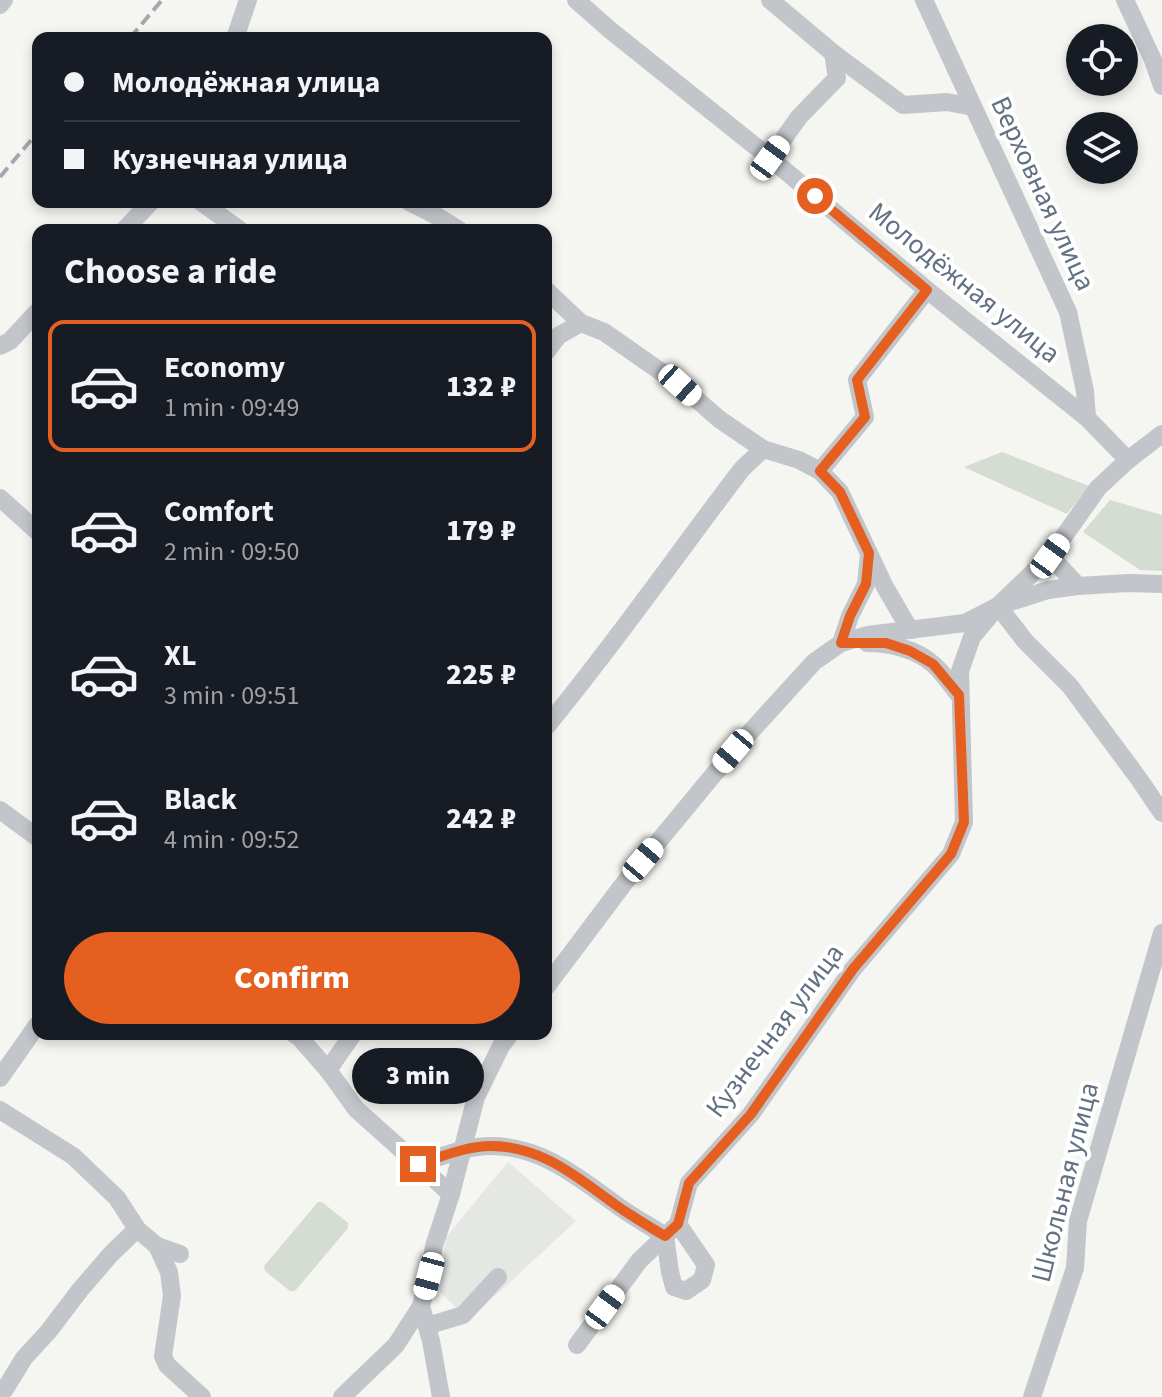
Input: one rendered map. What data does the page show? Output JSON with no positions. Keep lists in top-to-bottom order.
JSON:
{
  "streets": {
    "street": [
      "Верховная улица",
      "Молодёжная улица",
      "Кузнечная улица",
      "Школьная улица"
    ]
  },
  "crossings": [
    ["Верховная улица", "Молодёжная улица"]
  ],
  "page": {
    "banner": ["Молодёжная улица", "Кузнечная улица"],
    "heading": "Choose a ride",
    "list": [
      {
        "name": "Economy",
        "note": "1 min · 09:49",
        "value": "132 ₽"
      },
      {
        "name": "Comfort",
        "note": "2 min · 09:50",
        "value": "179 ₽"
      },
      {
        "name": "XL",
        "note": "3 min · 09:51",
        "value": "225 ₽"
      },
      {
        "name": "Black",
        "note": "4 min · 09:52",
        "value": "242 ₽"
      }
    ],
    "buttons": "Confirm",
    "bubble": "3 min"
  }
}
